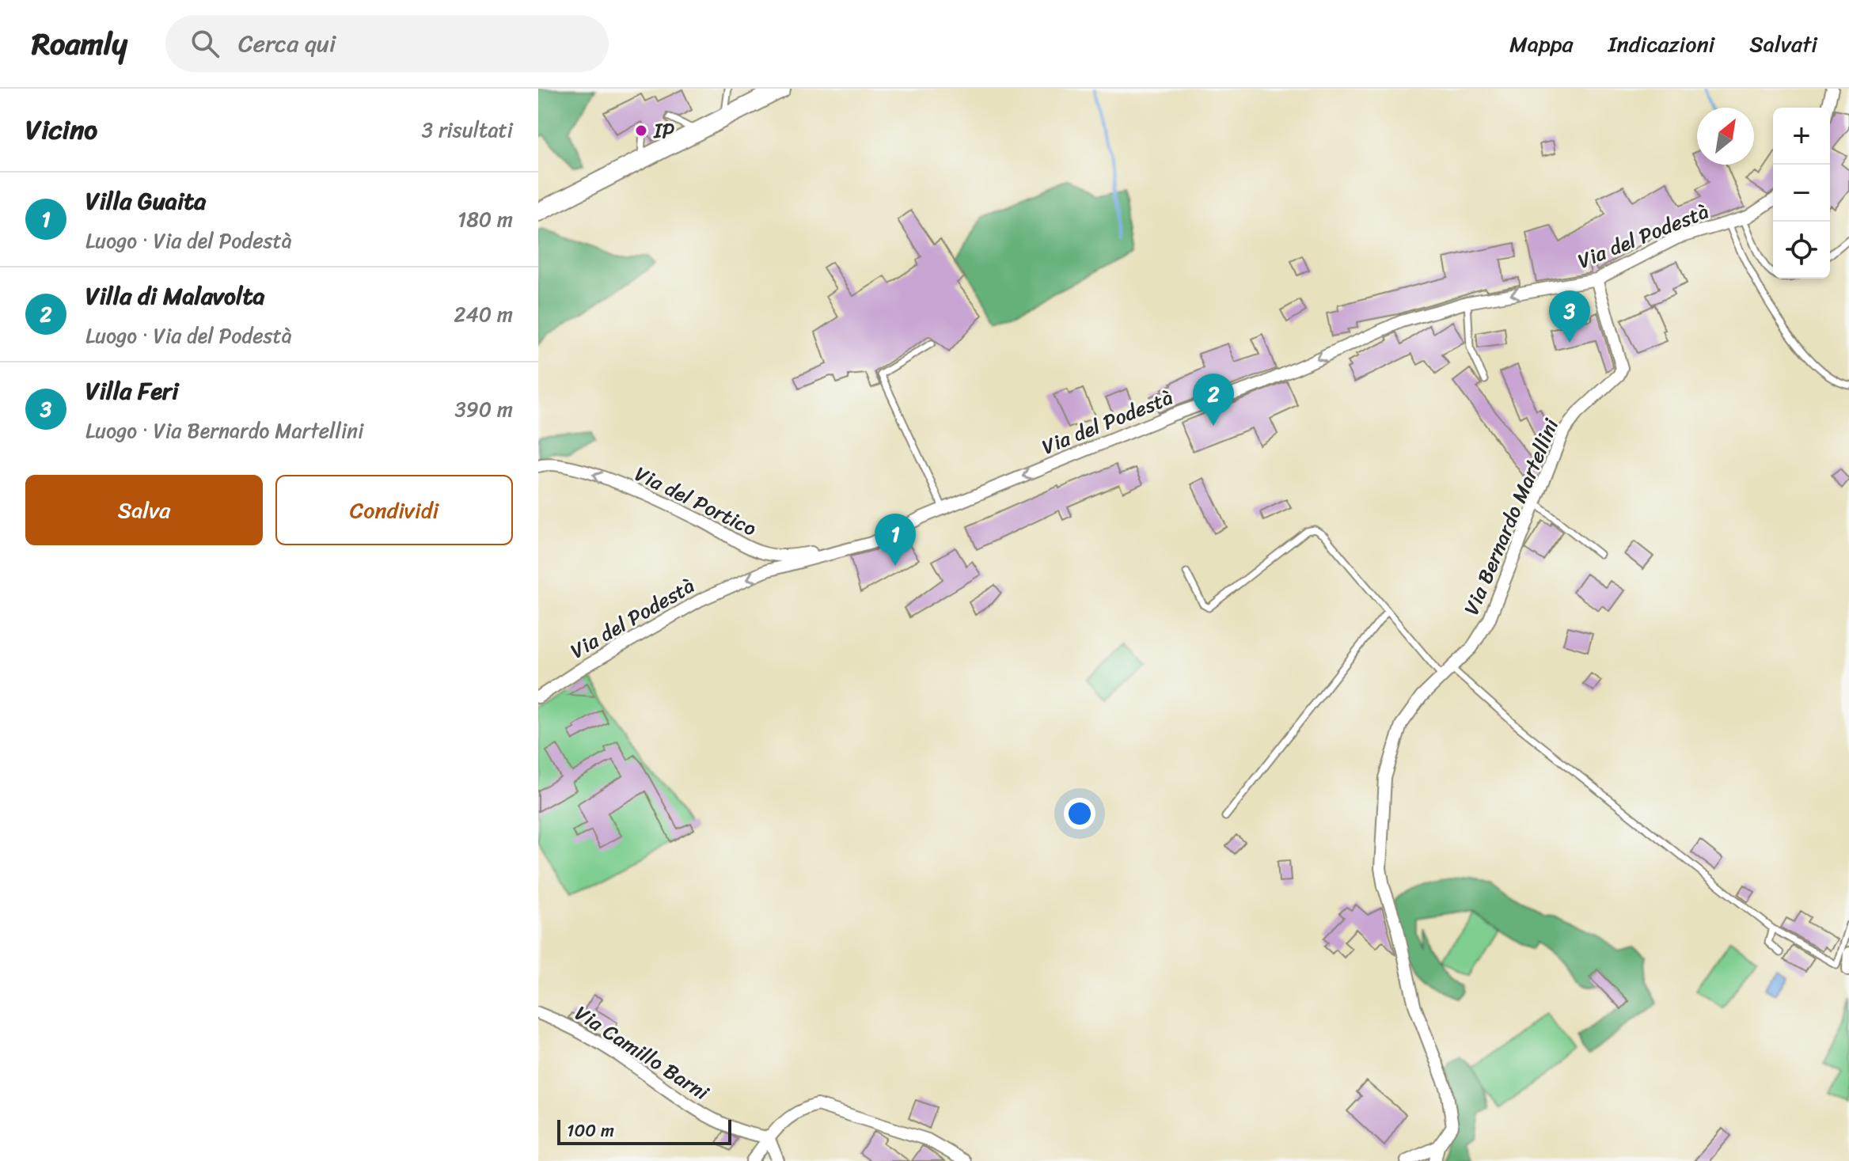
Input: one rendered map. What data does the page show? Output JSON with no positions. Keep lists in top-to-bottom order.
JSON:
{
  "streets": {
    "street": [
      "Via del Podestà",
      "Via del Portico",
      "Via Bernardo Martellini",
      "Via Camillo Barni"
    ]
  },
  "crossings": [
    ["Via del Podestà", "Via del Portico"],
    ["Via del Podestà", "Via Bernardo Martellini"]
  ],
  "one_way": ["Via del Podestà", "Via del Portico"],
  "places": ["IP"],
  "scale_bar": "100 m",
  "north": "top right",
  "page": {
    "header": "Roamly",
    "search": "Cerca qui",
    "nav": ["Mappa", "Indicazioni", "Salvati"],
    "heading": ["Vicino", "3 risultati"],
    "map_buttons": ["+", "−"],
    "list": [
      {
        "mark": "1",
        "name": "Villa Guaita",
        "note": "Luogo · Via del Podestà",
        "value": "180 m"
      },
      {
        "mark": "2",
        "name": "Villa di Malavolta",
        "note": "Luogo · Via del Podestà",
        "value": "240 m"
      },
      {
        "mark": "3",
        "name": "Villa Feri",
        "note": "Luogo · Via Bernardo Martellini",
        "value": "390 m"
      }
    ],
    "pins": ["3", "2", "1"],
    "buttons": ["Salva", "Condividi"],
    "scale": "100 m"
  }
}
